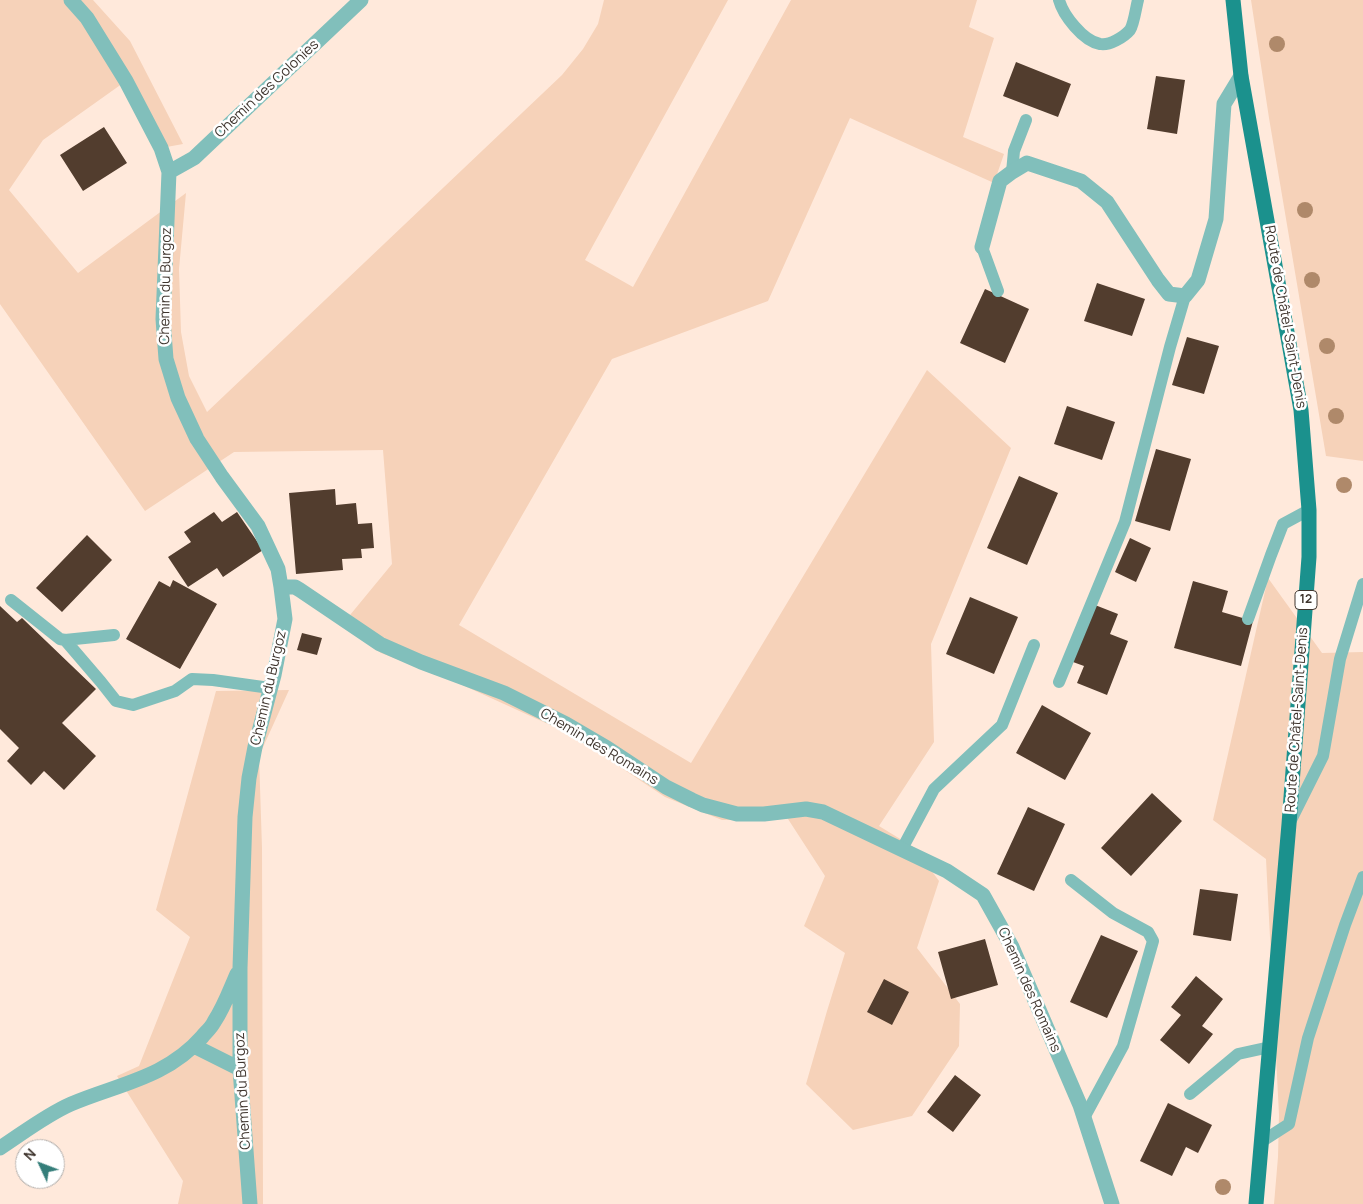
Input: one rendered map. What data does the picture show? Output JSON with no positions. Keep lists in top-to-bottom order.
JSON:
{
  "streets": {
    "main road": ["Route de Châtel-Saint-Denis", "12"],
    "street": ["Chemin des Colonies", "Chemin du Burgoz", "Chemin des Romains"]
  },
  "crossings": [
    ["Chemin des Colonies", "Chemin du Burgoz"],
    ["Chemin du Burgoz", "Chemin des Romains"]
  ],
  "north": "top left"
}
